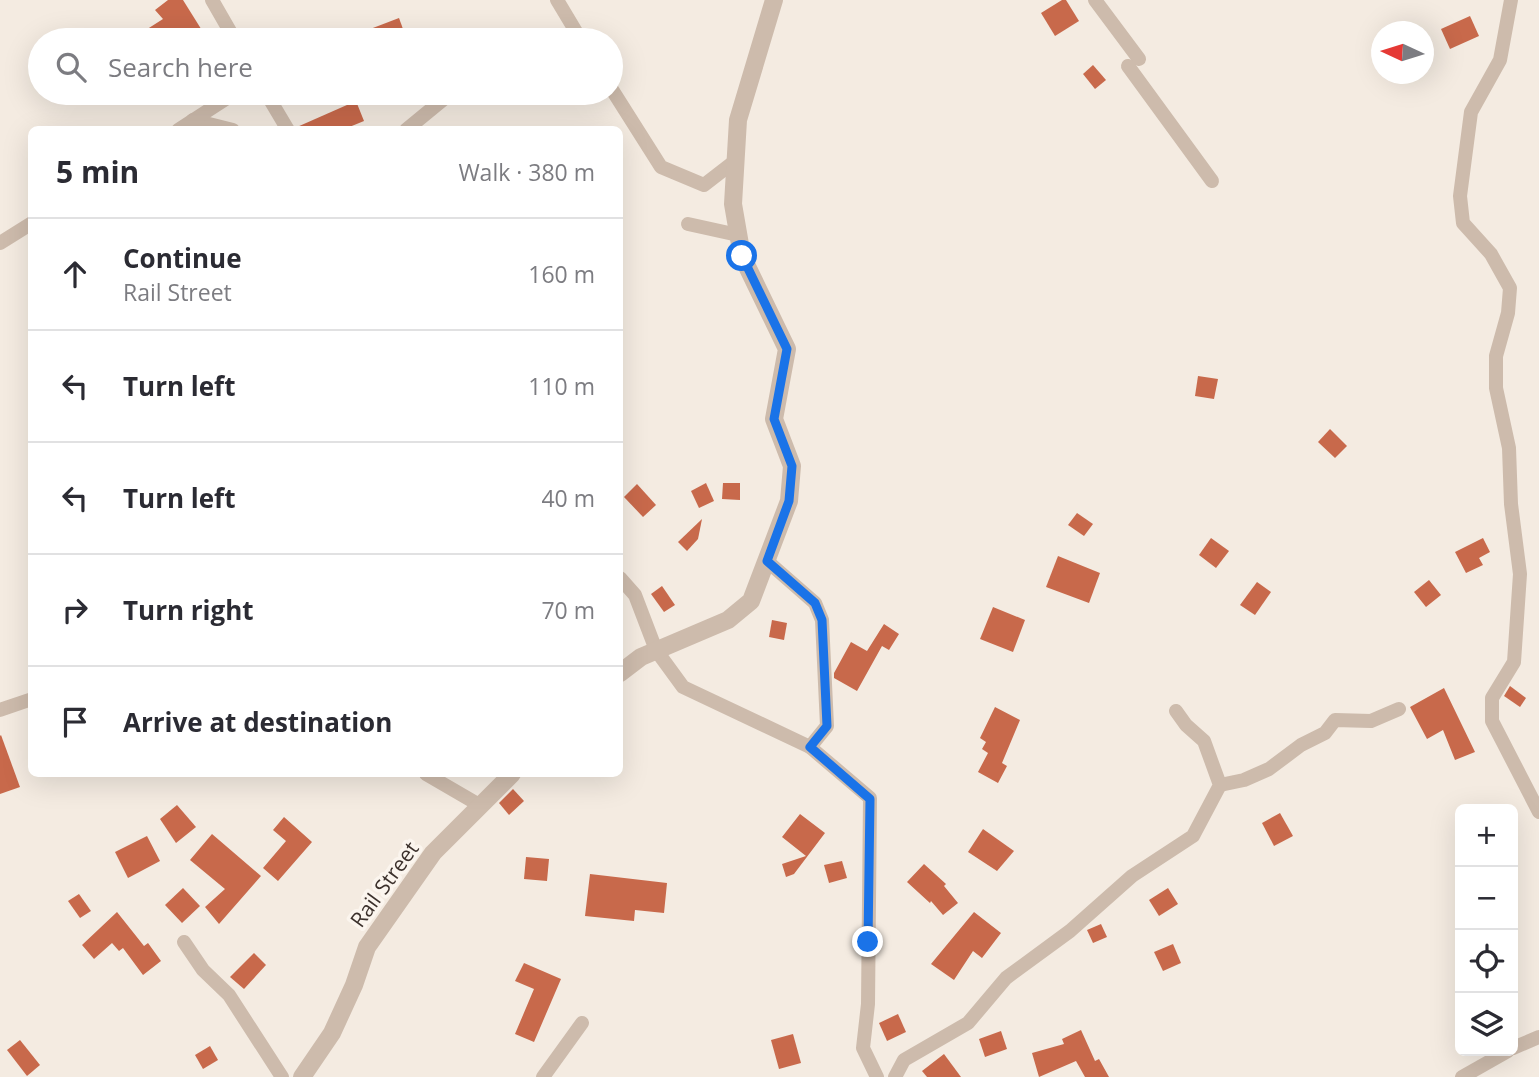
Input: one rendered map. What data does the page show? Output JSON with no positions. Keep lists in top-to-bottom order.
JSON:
{
  "streets": {
    "street": ["Rail Street"]
  },
  "north": "left",
  "page": {
    "search": "Search here",
    "heading": ["5 min", "Walk · 380 m"],
    "list": [
      ["Continue", "Rail Street", "160 m"],
      ["Turn left", "110 m"],
      ["Turn left", "40 m"],
      ["Turn right", "70 m"],
      "Arrive at destination"
    ],
    "map_buttons": ["+", "−"]
  }
}
